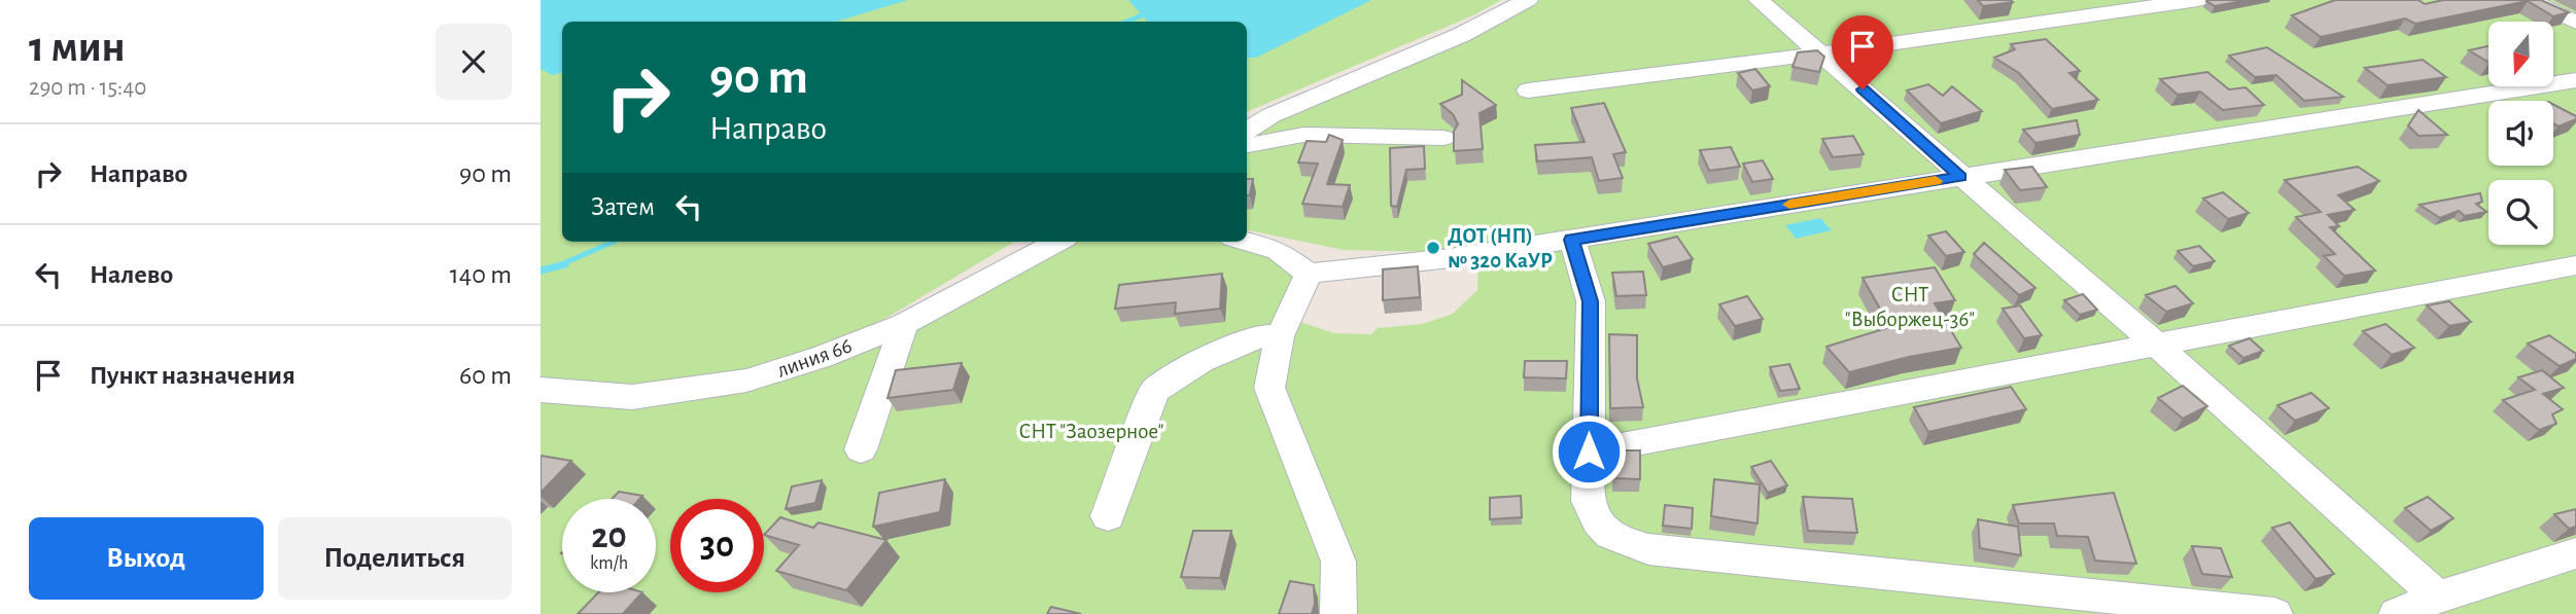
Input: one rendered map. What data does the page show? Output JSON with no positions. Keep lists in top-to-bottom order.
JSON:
{
  "streets": {
    "street": ["линия 66"]
  },
  "parks": ["СНТ \"Выборжец-36\"", "СНТ \"Заозерное\""],
  "places": ["ДОТ (НП) № 320 КаУР"],
  "north": "bottom",
  "page": {
    "heading": ["1 мин", "290 m · 15:40"],
    "turn": ["90 m", "Направо"],
    "list": [
      {
        "name": "Направо",
        "value": "90 m"
      },
      {
        "name": "Налево",
        "value": "140 m"
      },
      {
        "name": "Пункт назначения",
        "value": "60 m"
      }
    ],
    "then": "Затем",
    "speed": "20 km/h",
    "limit": "30",
    "buttons": ["Выход", "Поделиться"]
  }
}
